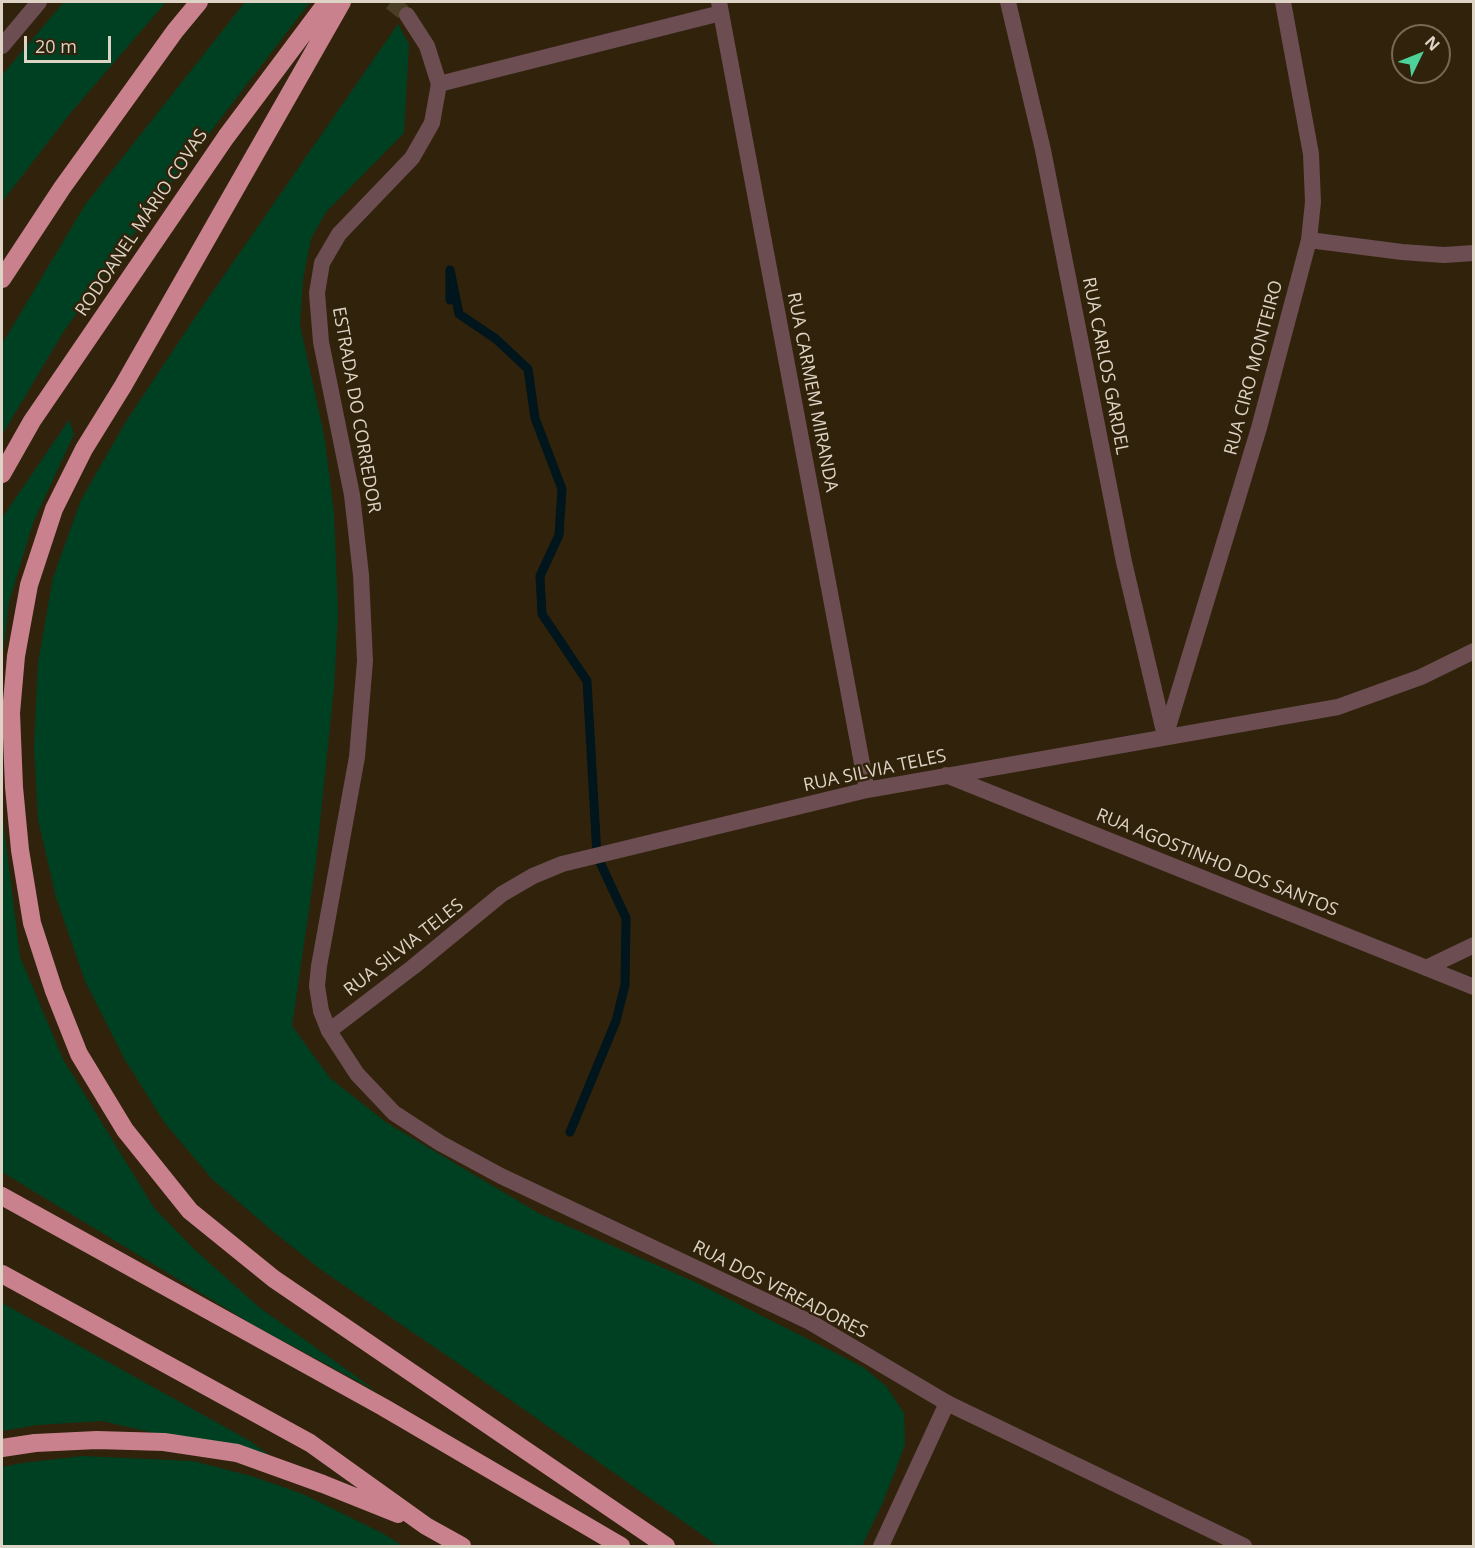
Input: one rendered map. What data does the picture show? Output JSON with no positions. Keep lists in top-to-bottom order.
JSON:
{
  "streets": {
    "highway": ["RODOANEL MÁRIO COVAS"],
    "street": [
      "RUA CARLOS GARDEL",
      "RUA CIRO MONTEIRO",
      "RUA CARMEM MIRANDA",
      "ESTRADA DO CORREDOR",
      "RUA SILVIA TELES",
      "RUA AGOSTINHO DOS SANTOS",
      "RUA DOS VEREADORES"
    ]
  },
  "crossings": [
    ["RUA CARLOS GARDEL", "RUA CIRO MONTEIRO"],
    ["RUA CARLOS GARDEL", "RUA SILVIA TELES"],
    ["RUA CIRO MONTEIRO", "RUA SILVIA TELES"],
    ["RUA CARMEM MIRANDA", "RUA SILVIA TELES"],
    ["ESTRADA DO CORREDOR", "RUA SILVIA TELES"],
    ["ESTRADA DO CORREDOR", "RUA DOS VEREADORES"],
    ["RUA SILVIA TELES", "RUA AGOSTINHO DOS SANTOS"],
    ["RUA SILVIA TELES", "RUA DOS VEREADORES"]
  ],
  "scale_bar": "20 m",
  "north": "top right"
}
